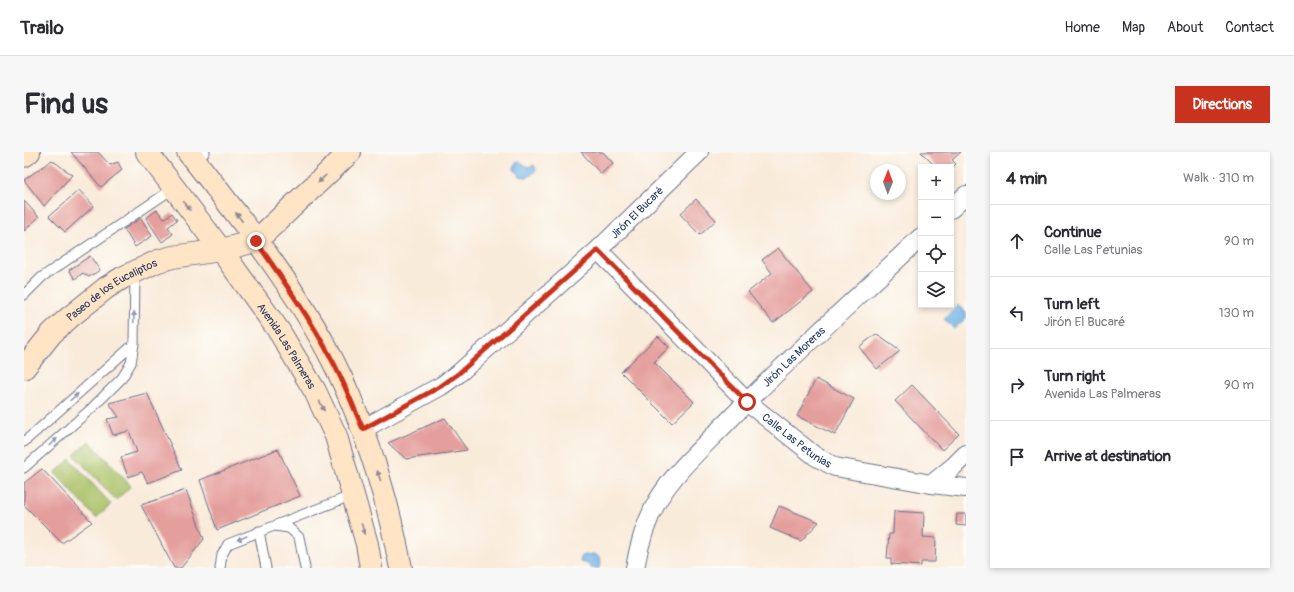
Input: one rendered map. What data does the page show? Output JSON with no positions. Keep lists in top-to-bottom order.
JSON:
{
  "streets": {
    "main road": ["Paseo de los Eucaliptos", "Avenida Las Palmeras"],
    "street": ["Jirón El Bucaré", "Jirón Las Moreras", "Calle Las Petunias"]
  },
  "crossings": [
    ["Jirón El Bucaré", "Calle Las Petunias"],
    ["Paseo de los Eucaliptos", "Avenida Las Palmeras"],
    ["Jirón Las Moreras", "Calle Las Petunias"]
  ],
  "north": "top",
  "page": {
    "header": "Trailo",
    "nav": [
      "Home",
      "Map",
      "About",
      "Contact"
    ],
    "buttons": "Directions",
    "title": "Find us",
    "heading": ["4 min", "Walk · 310 m"],
    "map_buttons": ["+", "−"],
    "list": [
      ["Continue", "Calle Las Petunias", "90 m"],
      ["Turn left", "Jirón El Bucaré", "130 m"],
      ["Turn right", "Avenida Las Palmeras", "90 m"],
      "Arrive at destination"
    ]
  }
}
